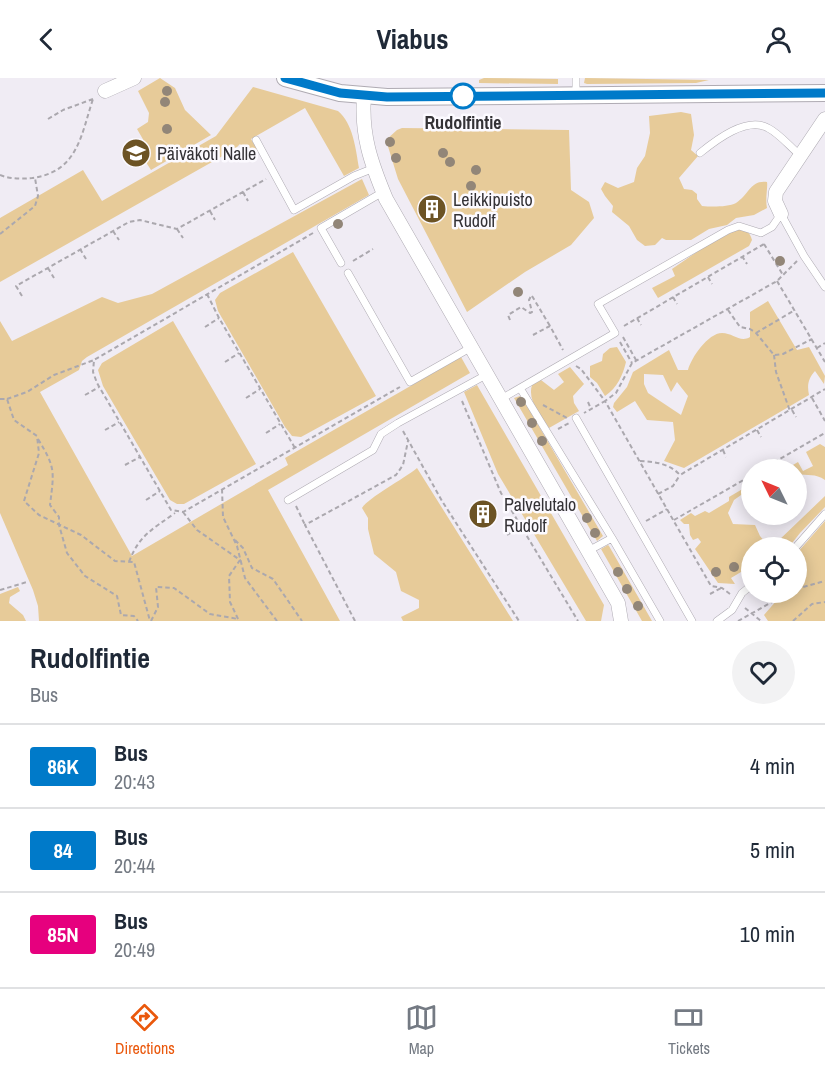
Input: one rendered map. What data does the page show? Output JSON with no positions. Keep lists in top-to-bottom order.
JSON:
{
  "places": {
    "other": ["Rudolfintie"],
    "school or university": ["Päiväkoti Nalle"],
    "building": ["Leikkipuisto Rudolf", "Palvelutalo Rudolf"]
  },
  "lines": ["bus line 86K"],
  "north": "top left",
  "page": {
    "header": "Viabus",
    "heading": ["Rudolfintie", "Bus"],
    "list": [
      {
        "mark": "86K",
        "name": "Bus",
        "note": "20:43",
        "value": "4 min"
      },
      {
        "mark": "84",
        "name": "Bus",
        "note": "20:44",
        "value": "5 min"
      },
      {
        "mark": "85N",
        "name": "Bus",
        "note": "20:49",
        "value": "10 min"
      }
    ],
    "tabs": ["Directions", "Map", "Tickets"]
  }
}
